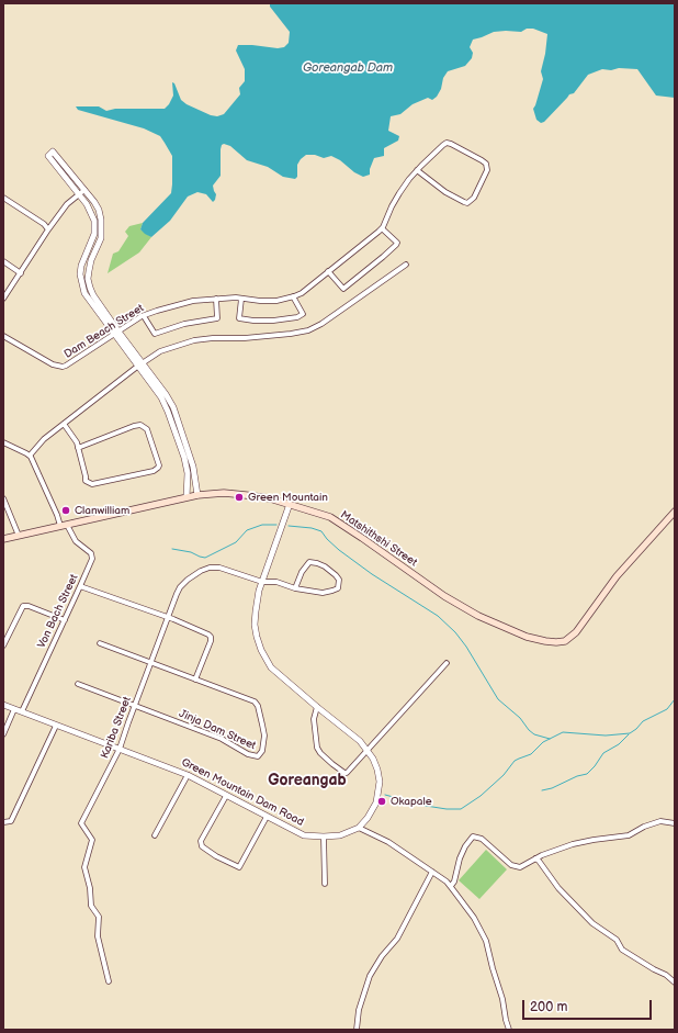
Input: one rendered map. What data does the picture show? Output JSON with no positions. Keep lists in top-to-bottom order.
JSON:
{
  "streets": {
    "main road": ["Matshithshi Street"],
    "street": [
      "Dam Beach Street",
      "Von Bach Street",
      "Kariba Street",
      "Jinja Dam Street",
      "Green Mountain Dam Road"
    ]
  },
  "crossings": [
    ["Matshithshi Street", "Von Bach Street"],
    ["Matshithshi Street", "Green Mountain Dam Road"],
    ["Von Bach Street", "Green Mountain Dam Road"],
    ["Kariba Street", "Jinja Dam Street"],
    ["Kariba Street", "Green Mountain Dam Road"]
  ],
  "districts": ["Goreangab"],
  "water": ["Goreangab Dam"],
  "places": ["Green Mountain", "Clanwilliam", "Okapale"],
  "scale_bar": "200 m"
}
